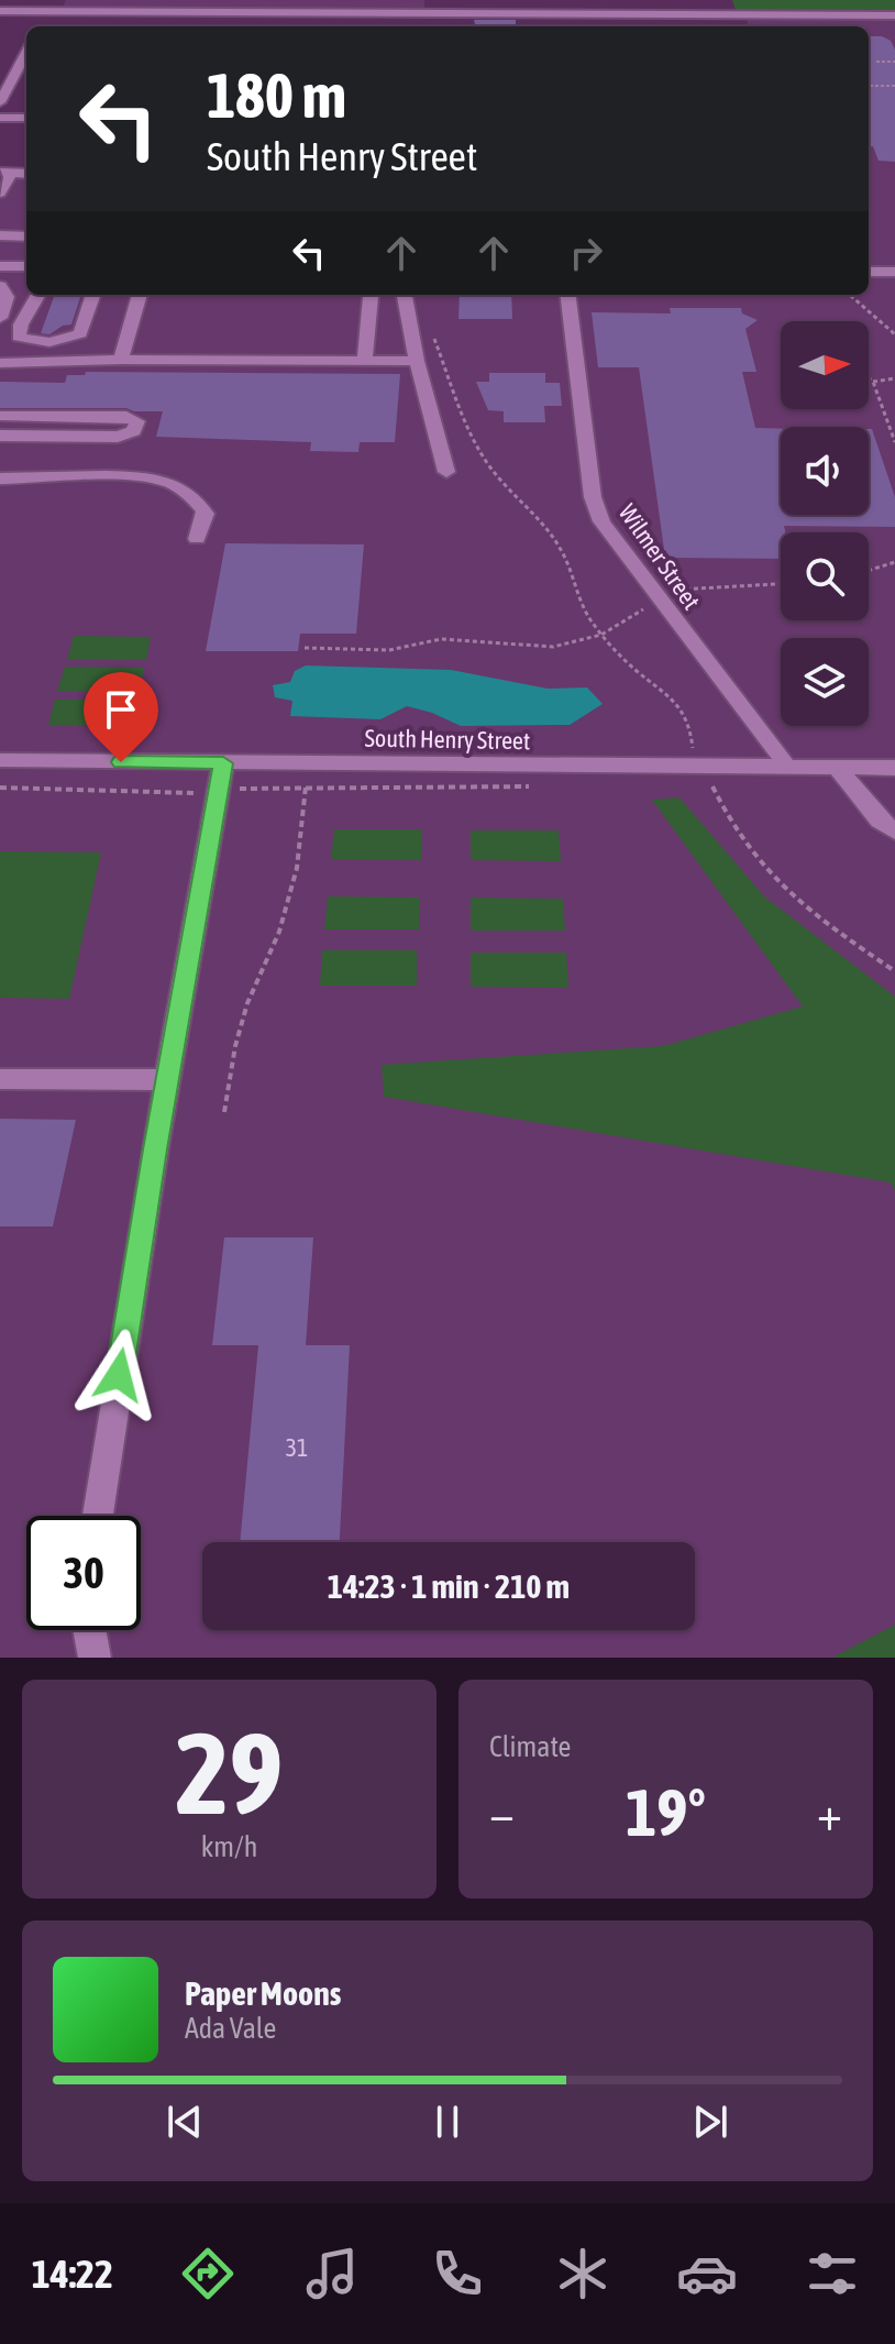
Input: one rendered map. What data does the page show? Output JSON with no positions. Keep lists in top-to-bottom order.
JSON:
{
  "streets": {
    "street": ["Wilmer Street", "South Henry Street"]
  },
  "crossings": [
    ["Wilmer Street", "South Henry Street"]
  ],
  "house_numbers": ["31"],
  "north": "right",
  "page": {
    "turn": ["180 m", "South Henry Street"],
    "limit": "30",
    "trip": "14:23 · 1 min · 210 m",
    "tile": [
      ["29", "km/h"],
      "Climate"
    ],
    "heat": ["−", "19°", "+"],
    "song": ["Paper Moons", "Ada Vale"],
    "tabs": "14:22"
  }
}
